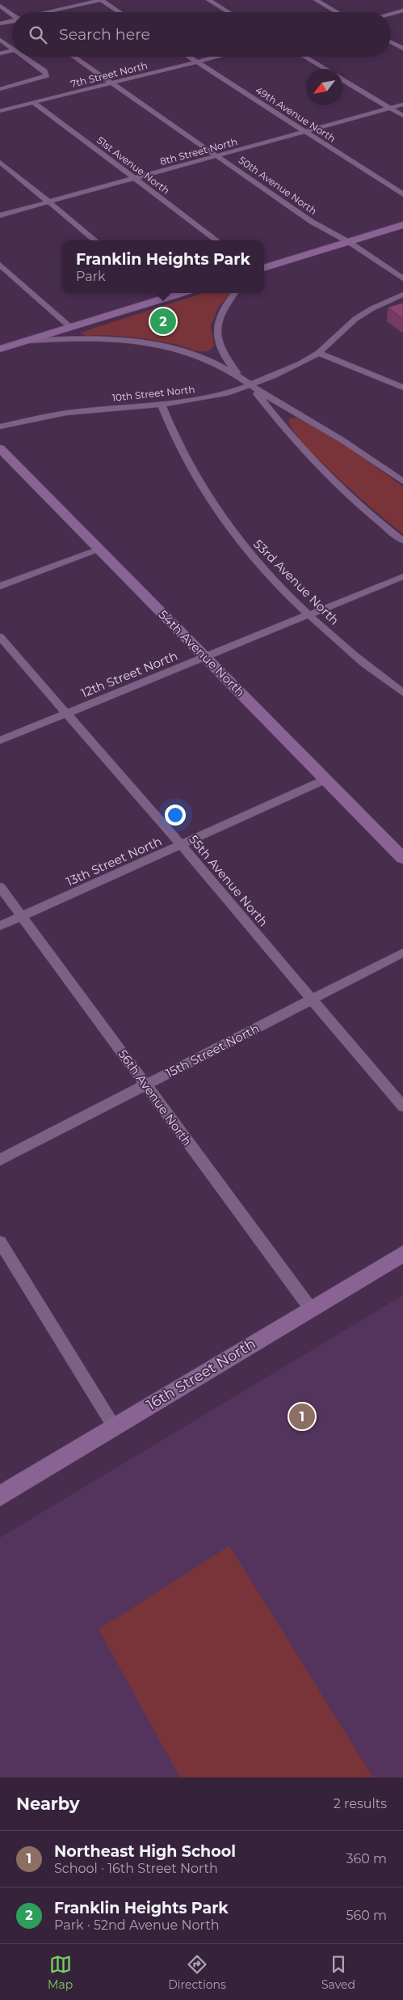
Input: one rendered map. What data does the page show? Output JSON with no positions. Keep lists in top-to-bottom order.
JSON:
{
  "streets": {
    "main road": ["54th Avenue North", "16th Street North"],
    "street": [
      "7th Street North",
      "49th Avenue North",
      "8th Street North",
      "51st Avenue North",
      "50th Avenue North",
      "10th Street North",
      "53rd Avenue North",
      "12th Street North",
      "13th Street North",
      "55th Avenue North",
      "15th Street North",
      "56th Avenue North"
    ]
  },
  "crossings": [
    ["7th Street North", "49th Avenue North"],
    ["7th Street North", "51st Avenue North"],
    ["7th Street North", "50th Avenue North"],
    ["49th Avenue North", "8th Street North"],
    ["8th Street North", "51st Avenue North"],
    ["8th Street North", "50th Avenue North"],
    ["10th Street North", "53rd Avenue North"],
    ["53rd Avenue North", "12th Street North"],
    ["54th Avenue North", "12th Street North"],
    ["54th Avenue North", "13th Street North"],
    ["12th Street North", "55th Avenue North"],
    ["13th Street North", "55th Avenue North"],
    ["13th Street North", "56th Avenue North"],
    ["55th Avenue North", "15th Street North"],
    ["15th Street North", "56th Avenue North"],
    ["56th Avenue North", "16th Street North"]
  ],
  "north": "bottom left",
  "page": {
    "search": "Search here",
    "popup": ["Franklin Heights Park", "Park"],
    "pins": ["2", "1"],
    "heading": ["Nearby", "2 results"],
    "list": [
      {
        "mark": "1",
        "name": "Northeast High School",
        "note": "School · 16th Street North",
        "value": "360 m"
      },
      {
        "mark": "2",
        "name": "Franklin Heights Park",
        "note": "Park · 52nd Avenue North",
        "value": "560 m"
      }
    ],
    "nav": ["Map", "Directions", "Saved"]
  }
}
